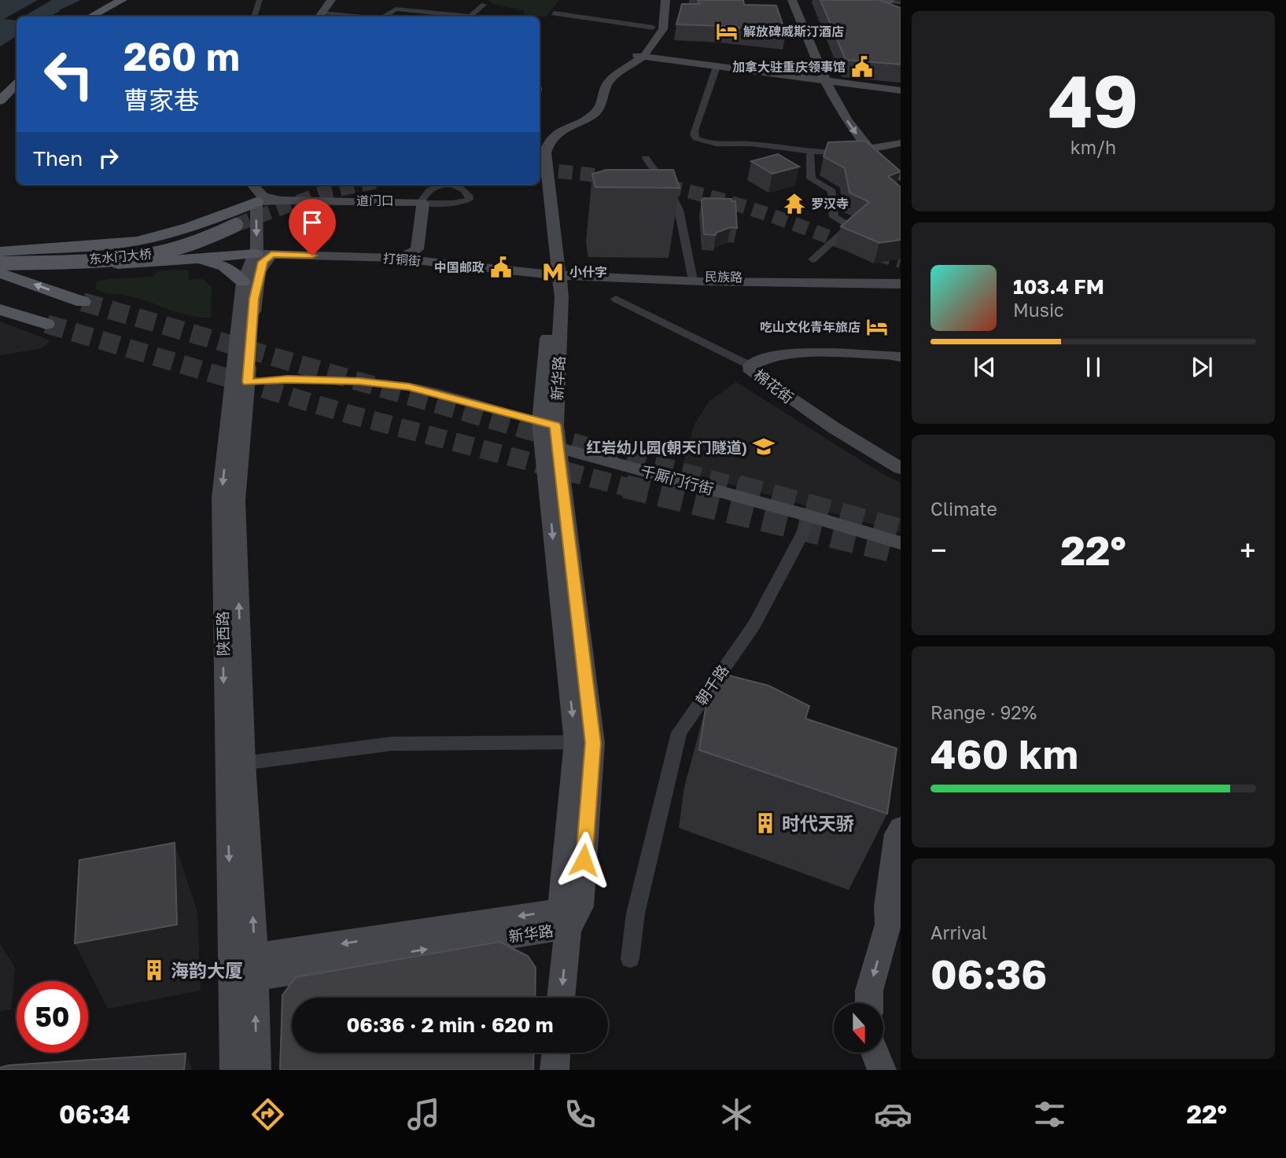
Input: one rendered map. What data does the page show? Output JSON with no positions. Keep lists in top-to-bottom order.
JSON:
{
  "streets": {
    "main road": [
      "道门口",
      "东水门大桥",
      "打铜街",
      "民族路",
      "新华路",
      "棉花街",
      "千厮门行街",
      "陕西路"
    ],
    "street": ["朝千路"]
  },
  "crossings": [
    ["道门口", "打铜街"],
    ["道门口", "陕西路"],
    ["打铜街", "民族路"],
    ["打铜街", "新华路"],
    ["打铜街", "陕西路"],
    ["民族路", "新华路"],
    ["新华路", "千厮门行街"],
    ["新华路", "陕西路"],
    ["千厮门行街", "朝千路"]
  ],
  "places": {
    "hotel": ["解放碑威斯汀酒店", "吃山文化青年旅店"],
    "public building": ["加拿大驻重庆领事馆", "中国邮政"],
    "temple": ["罗汉寺"],
    "metro station": ["小什字"],
    "school or university": ["红岩幼儿园(朝天门隧道)"],
    "building": ["时代天骄", "海韵大厦"]
  },
  "north": "bottom",
  "page": {
    "tile": [
      ["49", "km/h"],
      "Climate",
      ["Range · 92%", "460 km"],
      ["Arrival", "06:36"]
    ],
    "turn": ["260 m", "曹家巷"],
    "then": "Then",
    "song": ["103.4 FM", "Music"],
    "heat": ["−", "22°", "+"],
    "limit": "50",
    "trip": "06:36 · 2 min · 620 m",
    "tabs": ["06:34", "22°"]
  }
}
